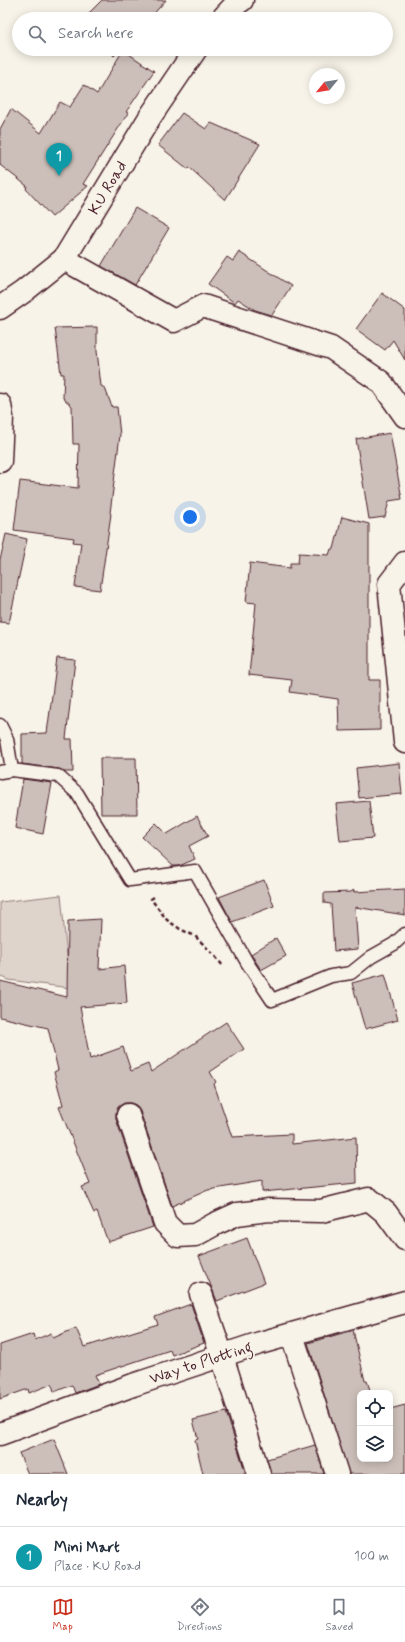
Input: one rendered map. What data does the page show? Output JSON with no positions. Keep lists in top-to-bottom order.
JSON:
{
  "streets": {
    "main road": ["KU Road", "Way to Plotting"]
  },
  "north": "bottom left",
  "page": {
    "search": "Search here",
    "pins": "1",
    "heading": "Nearby",
    "list": [
      {
        "mark": "1",
        "name": "Mini Mart",
        "note": "Place · KU Road",
        "value": "100 m"
      }
    ],
    "nav": ["Map", "Directions", "Saved"]
  }
}
